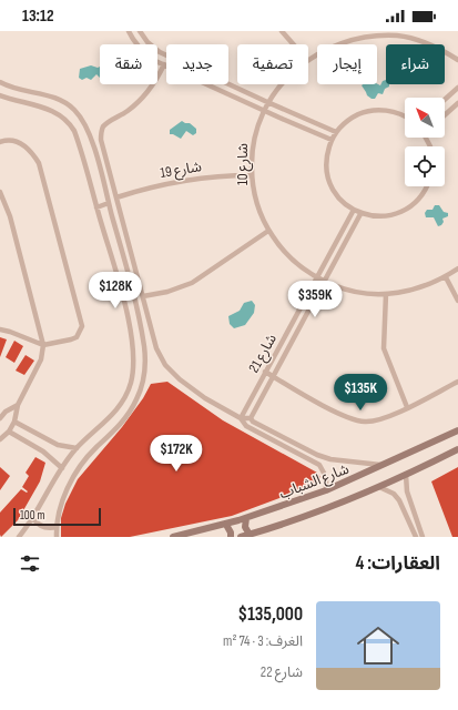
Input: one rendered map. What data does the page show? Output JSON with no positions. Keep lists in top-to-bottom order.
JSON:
{
  "streets": {
    "street": [
      "شارع 10",
      "شارع 19",
      "شارع 21",
      "شارع الشباب"
    ]
  },
  "crossings": [
    ["شارع 10", "شارع 19"],
    ["شارع 10", "شارع 21"]
  ],
  "scale_bar": "100 m",
  "north": "top left",
  "page": {
    "status": "13:12",
    "chip": [
      "شراء",
      "إيجار",
      "تصفية",
      "جديد",
      "شقة"
    ],
    "price": [
      "$128K",
      "$359K",
      "$135K",
      "$172K"
    ],
    "scale": "100 m",
    "heading": "العقارات: 4",
    "list": [
      {
        "name": "$135,000",
        "note": "الغرف: 3 · 74 m² · شارع 22"
      }
    ]
  }
}
